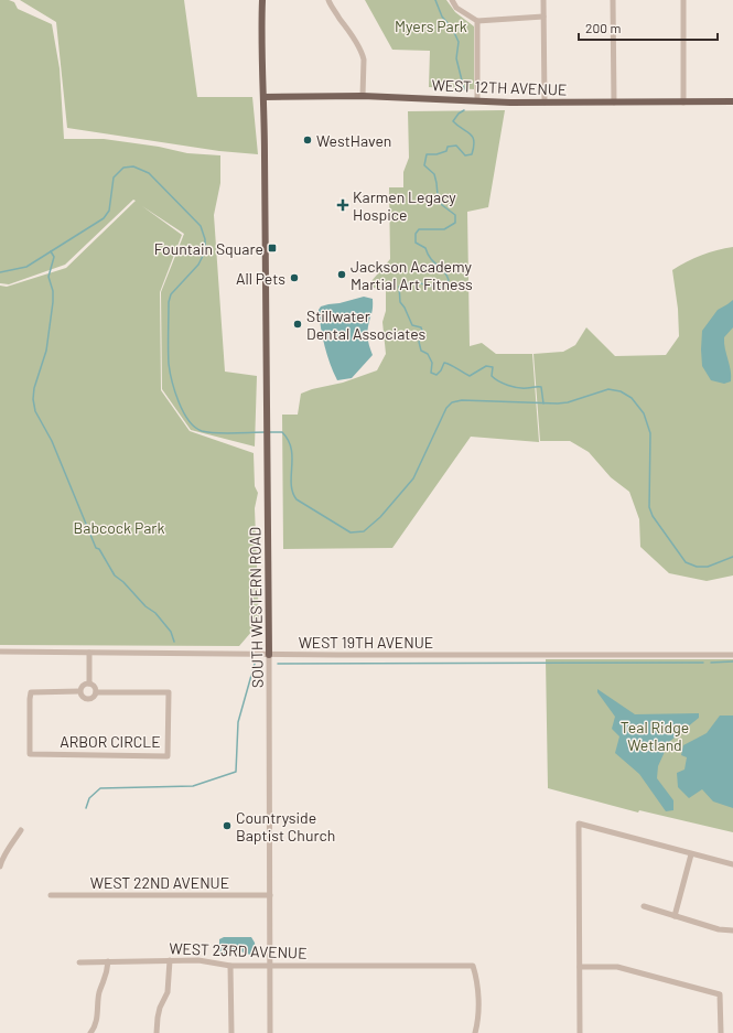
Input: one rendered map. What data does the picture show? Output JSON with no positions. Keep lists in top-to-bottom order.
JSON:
{
  "streets": {
    "main road": ["WEST 12TH AVENUE", "SOUTH WESTERN ROAD"],
    "street": [
      "WEST 19TH AVENUE",
      "ARBOR CIRCLE",
      "WEST 22ND AVENUE",
      "WEST 23RD AVENUE"
    ]
  },
  "crossings": [
    ["WEST 12TH AVENUE", "SOUTH WESTERN ROAD"],
    ["SOUTH WESTERN ROAD", "WEST 19TH AVENUE"],
    ["SOUTH WESTERN ROAD", "WEST 22ND AVENUE"],
    ["SOUTH WESTERN ROAD", "WEST 23RD AVENUE"]
  ],
  "parks": ["Myers Park", "Babcock Park", "Teal Ridge Wetland"],
  "places": {
    "other": [
      "WestHaven",
      "Jackson Academy Martial Art Fitness",
      "All Pets",
      "Stillwater Dental Associates",
      "Countryside Baptist Church"
    ],
    "health": ["Karmen Legacy Hospice"],
    "transit": ["Fountain Square"]
  },
  "scale_bar": "200 m"
}
